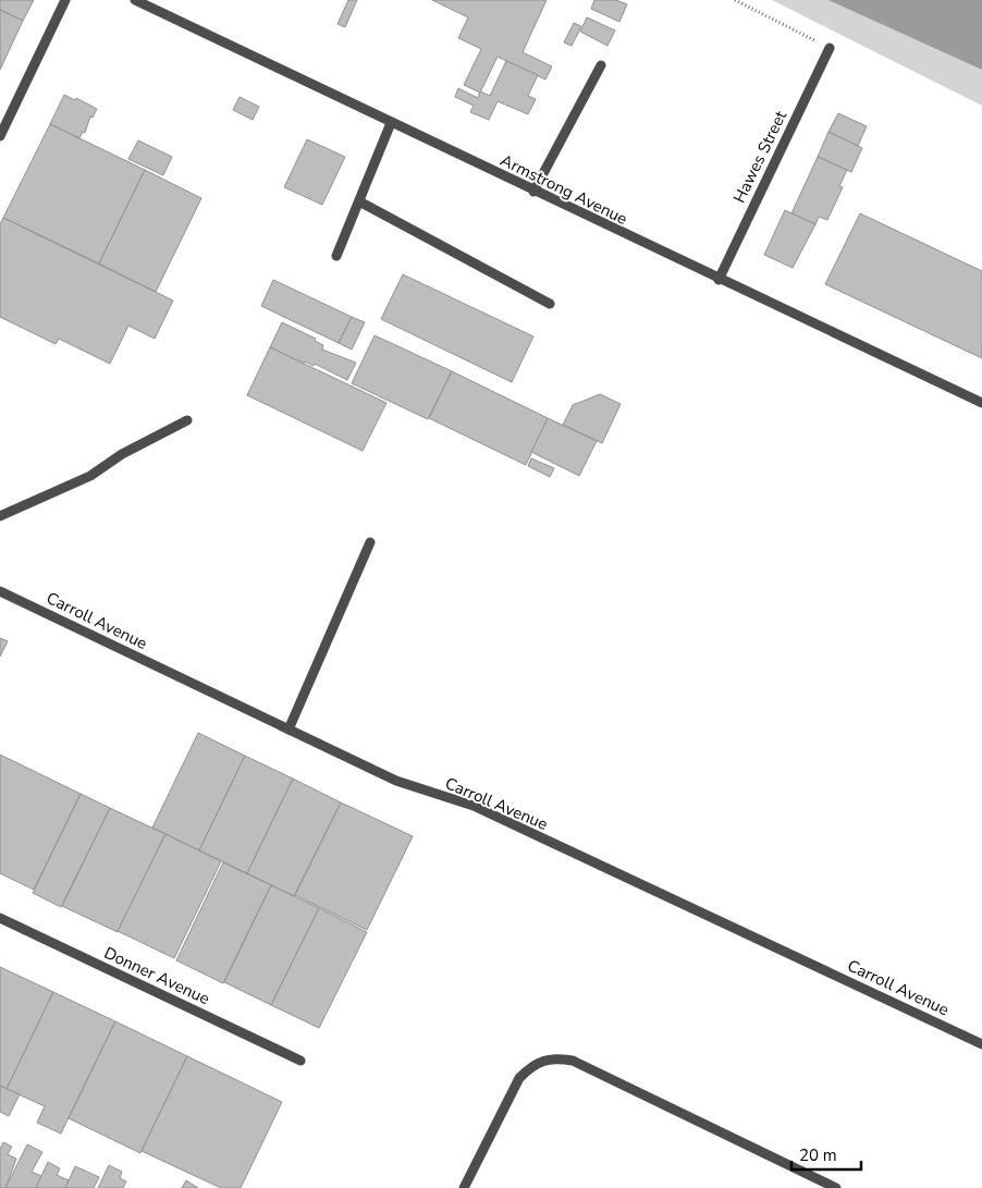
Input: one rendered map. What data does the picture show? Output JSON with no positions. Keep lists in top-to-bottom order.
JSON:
{
  "streets": {
    "street": [
      "Hawes Street",
      "Armstrong Avenue",
      "Carroll Avenue",
      "Donner Avenue"
    ]
  },
  "crossings": [
    ["Hawes Street", "Armstrong Avenue"]
  ],
  "scale_bar": "20 m"
}
